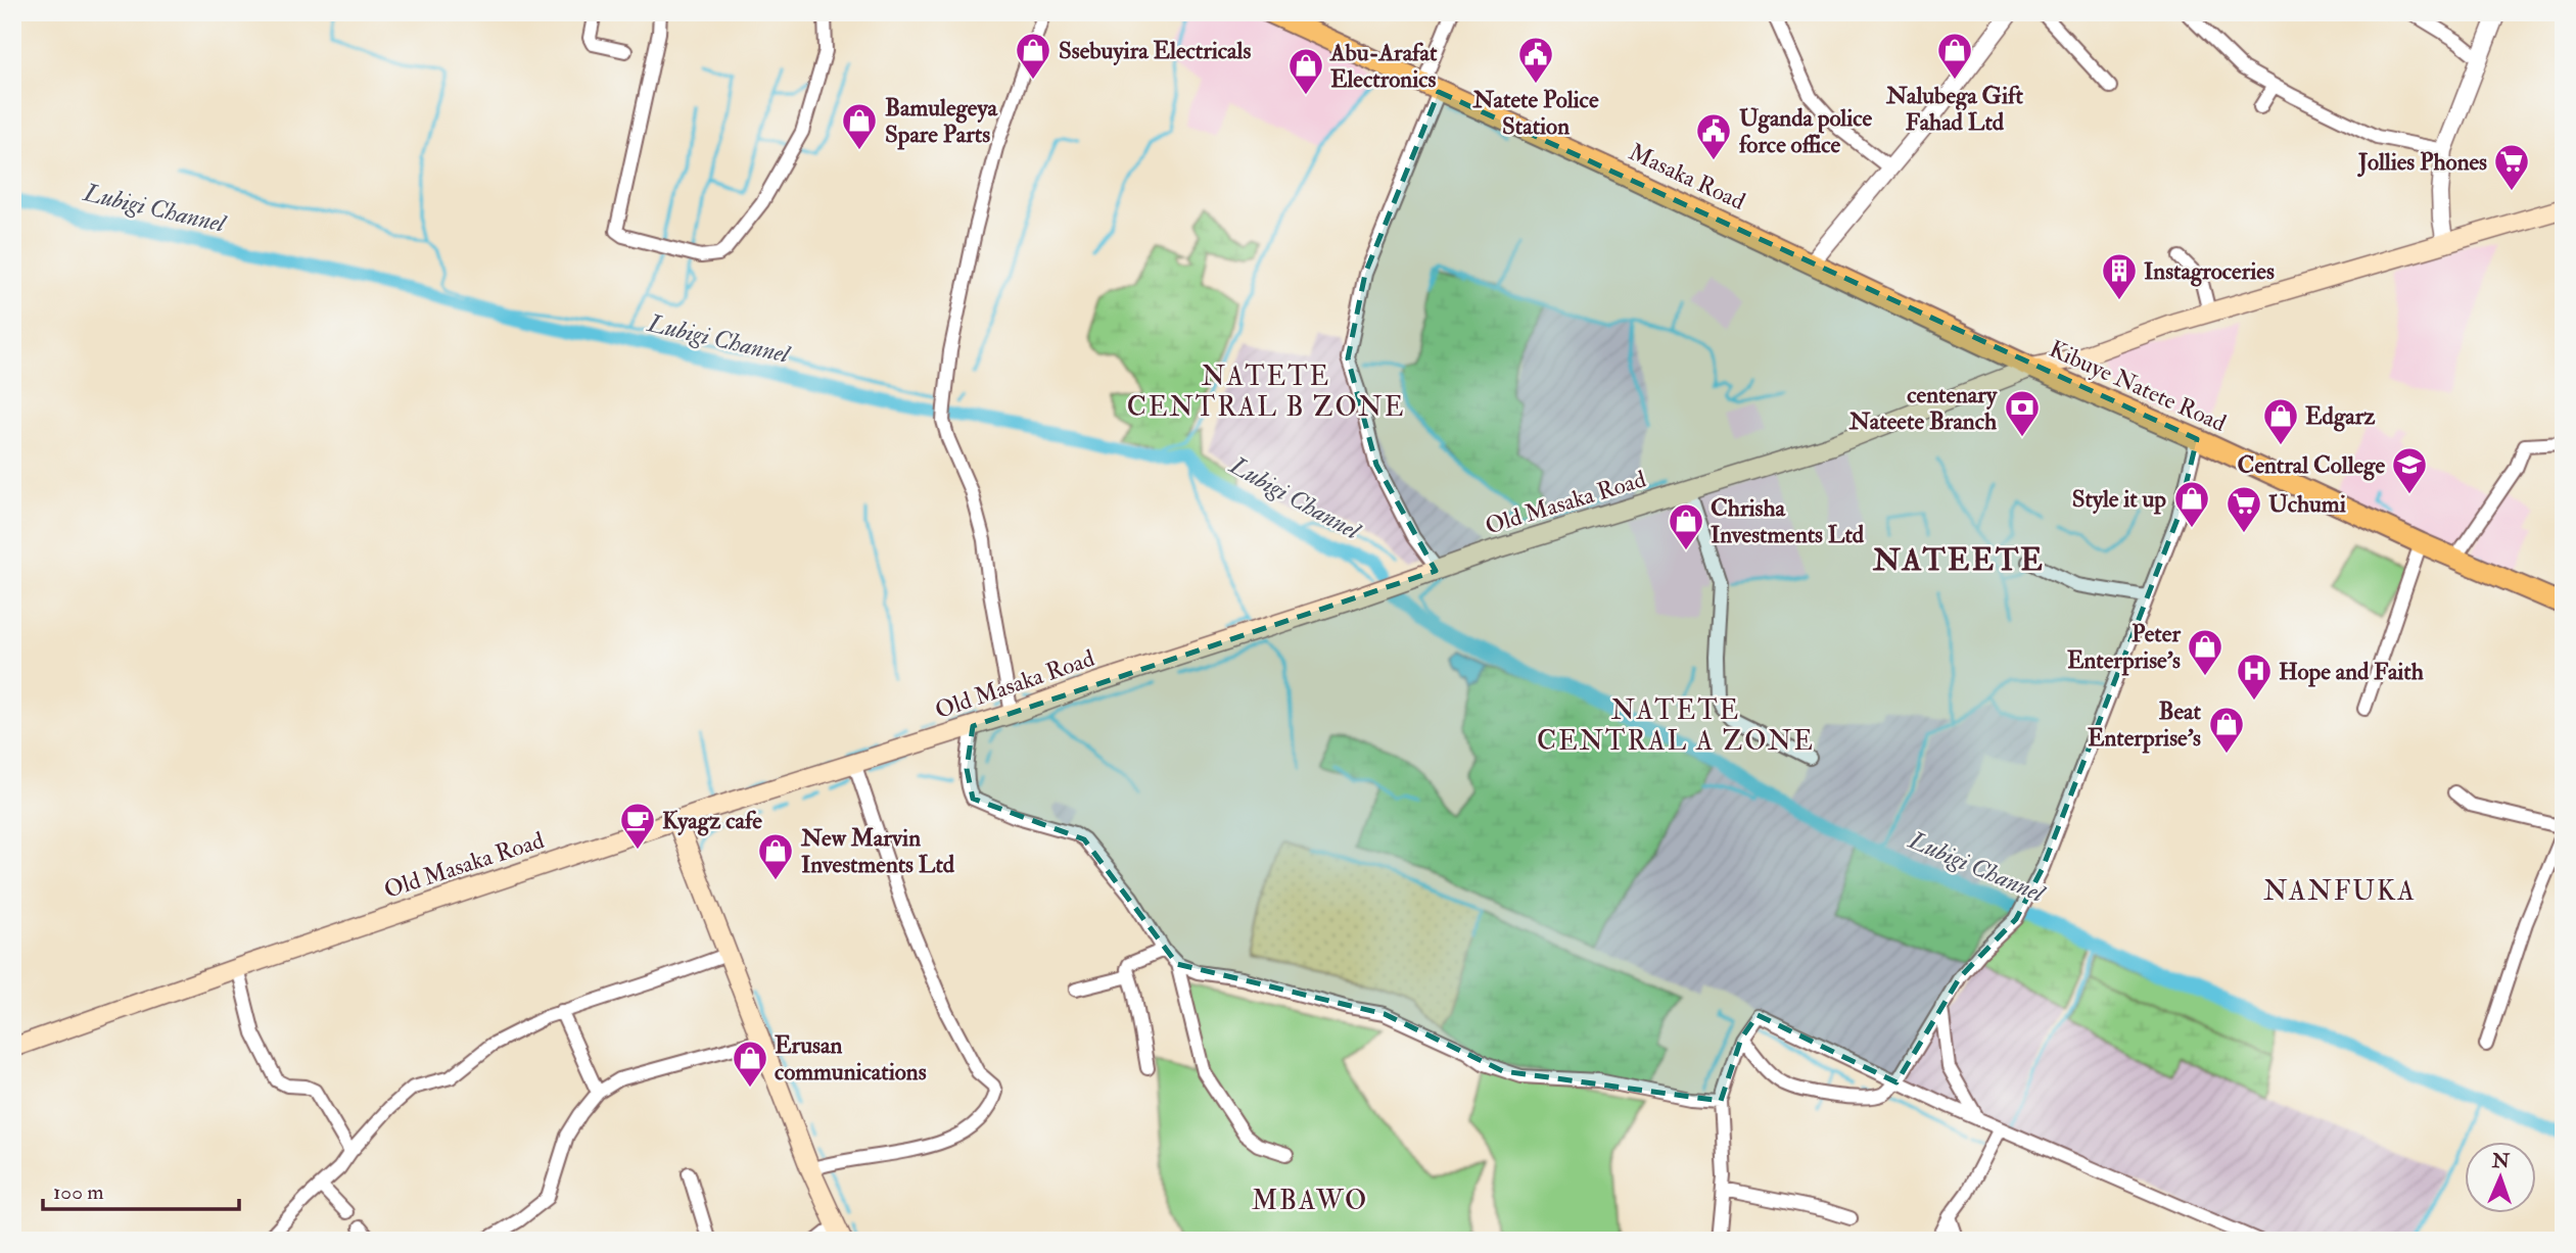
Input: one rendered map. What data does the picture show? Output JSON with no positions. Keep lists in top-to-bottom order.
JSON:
{
  "streets": {
    "main road": ["Masaka Road", "Kibuye Natete Road", "Old Masaka Road"]
  },
  "crossings": [
    ["Masaka Road", "Kibuye Natete Road"],
    ["Kibuye Natete Road", "Old Masaka Road"]
  ],
  "districts": [
    "NATETE CENTRAL B ZONE",
    "NATEETE",
    "NATETE CENTRAL A ZONE",
    "NANFUKA",
    "MBAWO"
  ],
  "water": ["Lubigi Channel"],
  "places": {
    "shop": [
      "Ssebuyira Electricals",
      "Nalubega Gift Fahad Ltd",
      "Abu-Arafat Electronics",
      "Bamulegeya Spare Parts",
      "Edgarz",
      "Style it up",
      "Chrisha Investments Ltd",
      "Peter Enterprise's",
      "Beat Enterprise's",
      "New Marvin Investments Ltd",
      "Erusan communications"
    ],
    "public building": ["Natete Police Station", "Uganda police force office"],
    "supermarket": ["Jollies Phones", "Uchumi"],
    "building": ["Instagroceries"],
    "bank": ["centenary Nateete Branch"],
    "school or university": ["Central College"],
    "hospital": ["Hope and Faith"],
    "cafe": ["Kyagz cafe"]
  },
  "scale_bar": "100 m",
  "north": "top"
}
